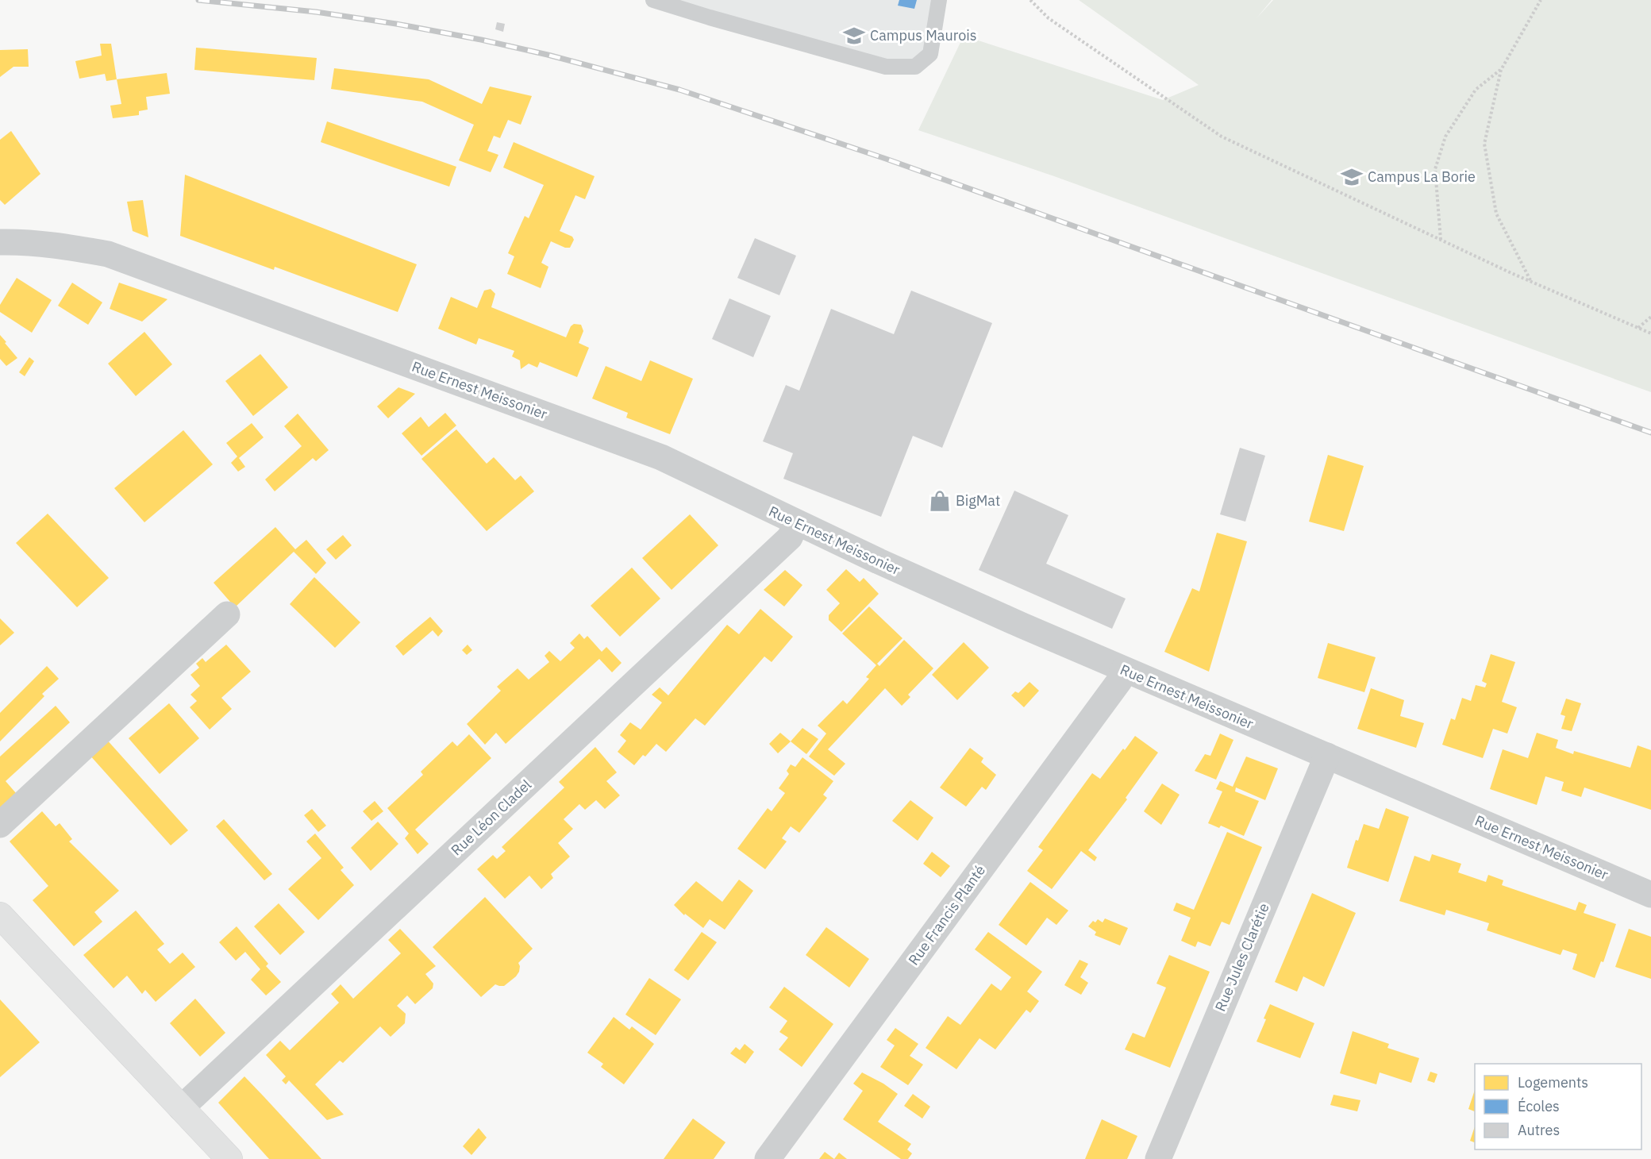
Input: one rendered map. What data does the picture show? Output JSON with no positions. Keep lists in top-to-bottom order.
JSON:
{
  "streets": {
    "street": [
      "Rue Ernest Meissonier",
      "Rue Léon Cladel",
      "Rue Francis Planté",
      "Rue Jules Clarétie"
    ]
  },
  "crossings": [
    ["Rue Ernest Meissonier", "Rue Léon Cladel"],
    ["Rue Ernest Meissonier", "Rue Francis Planté"],
    ["Rue Ernest Meissonier", "Rue Jules Clarétie"]
  ],
  "places": {
    "school or university": ["Campus Maurois", "Campus La Borie"],
    "shop": ["BigMat"]
  },
  "legend": ["Logements", "Écoles", "Autres"]
}
